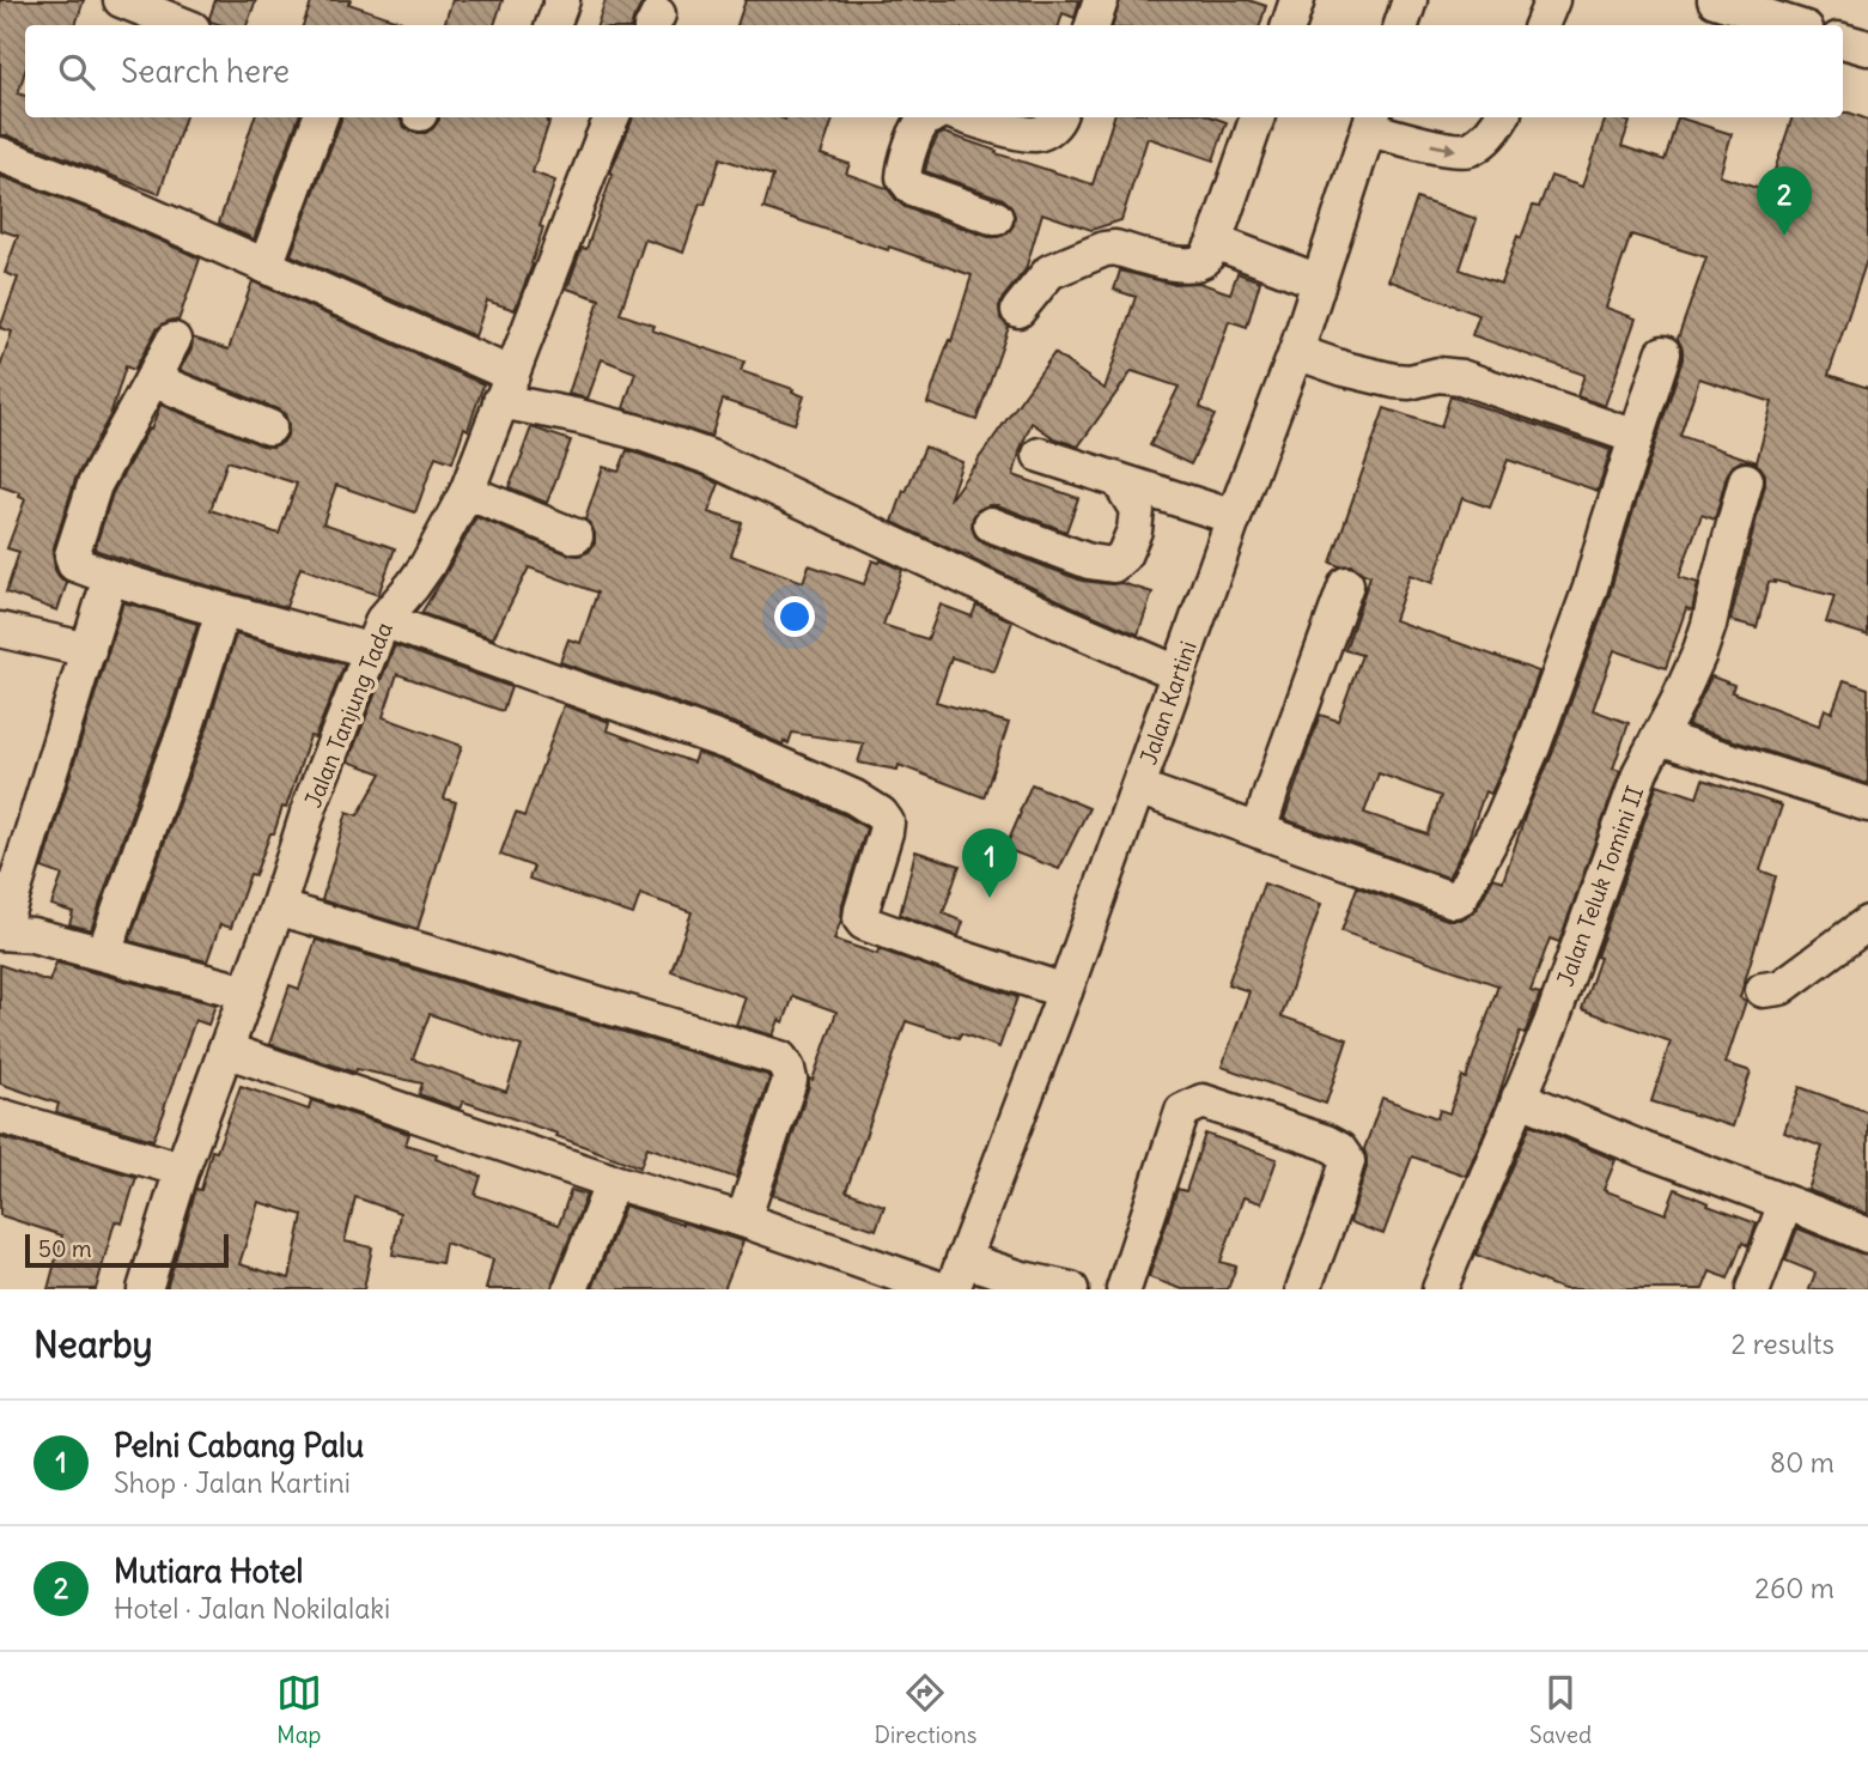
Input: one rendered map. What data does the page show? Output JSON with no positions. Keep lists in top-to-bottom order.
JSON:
{
  "streets": {
    "street": ["Jalan Kartini", "Jalan Tanjung Tada", "Jalan Teluk Tomini II"]
  },
  "scale_bar": "50 m",
  "page": {
    "search": "Search here",
    "pins": ["2", "1"],
    "scale": "50 m",
    "heading": ["Nearby", "2 results"],
    "list": [
      {
        "mark": "1",
        "name": "Pelni Cabang Palu",
        "note": "Shop · Jalan Kartini",
        "value": "80 m"
      },
      {
        "mark": "2",
        "name": "Mutiara Hotel",
        "note": "Hotel · Jalan Nokilalaki",
        "value": "260 m"
      }
    ],
    "nav": ["Map", "Directions", "Saved"]
  }
}
